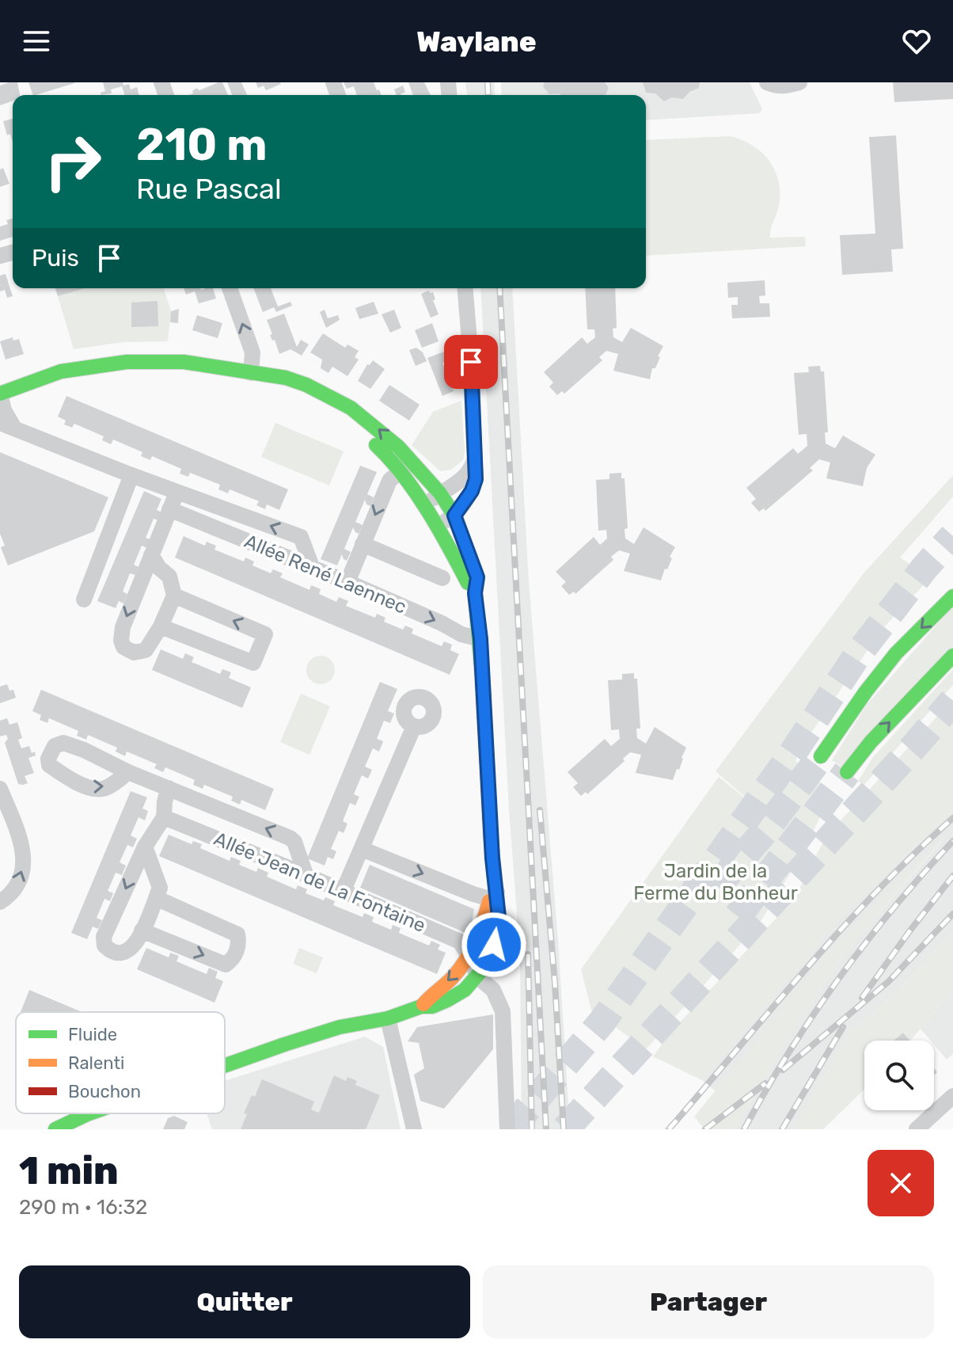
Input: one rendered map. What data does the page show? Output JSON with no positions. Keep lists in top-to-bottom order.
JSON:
{
  "streets": {
    "street": ["Allée René Laennec", "Allée Jean de La Fontaine"]
  },
  "parks": ["Jardin de la Ferme du Bonheur"],
  "legend": ["Fluide", "Ralenti", "Bouchon"],
  "page": {
    "header": "Waylane",
    "turn": ["210 m", "Rue Pascal"],
    "then": "Puis",
    "heading": ["1 min", "290 m · 16:32"],
    "buttons": ["Quitter", "Partager"]
  }
}
